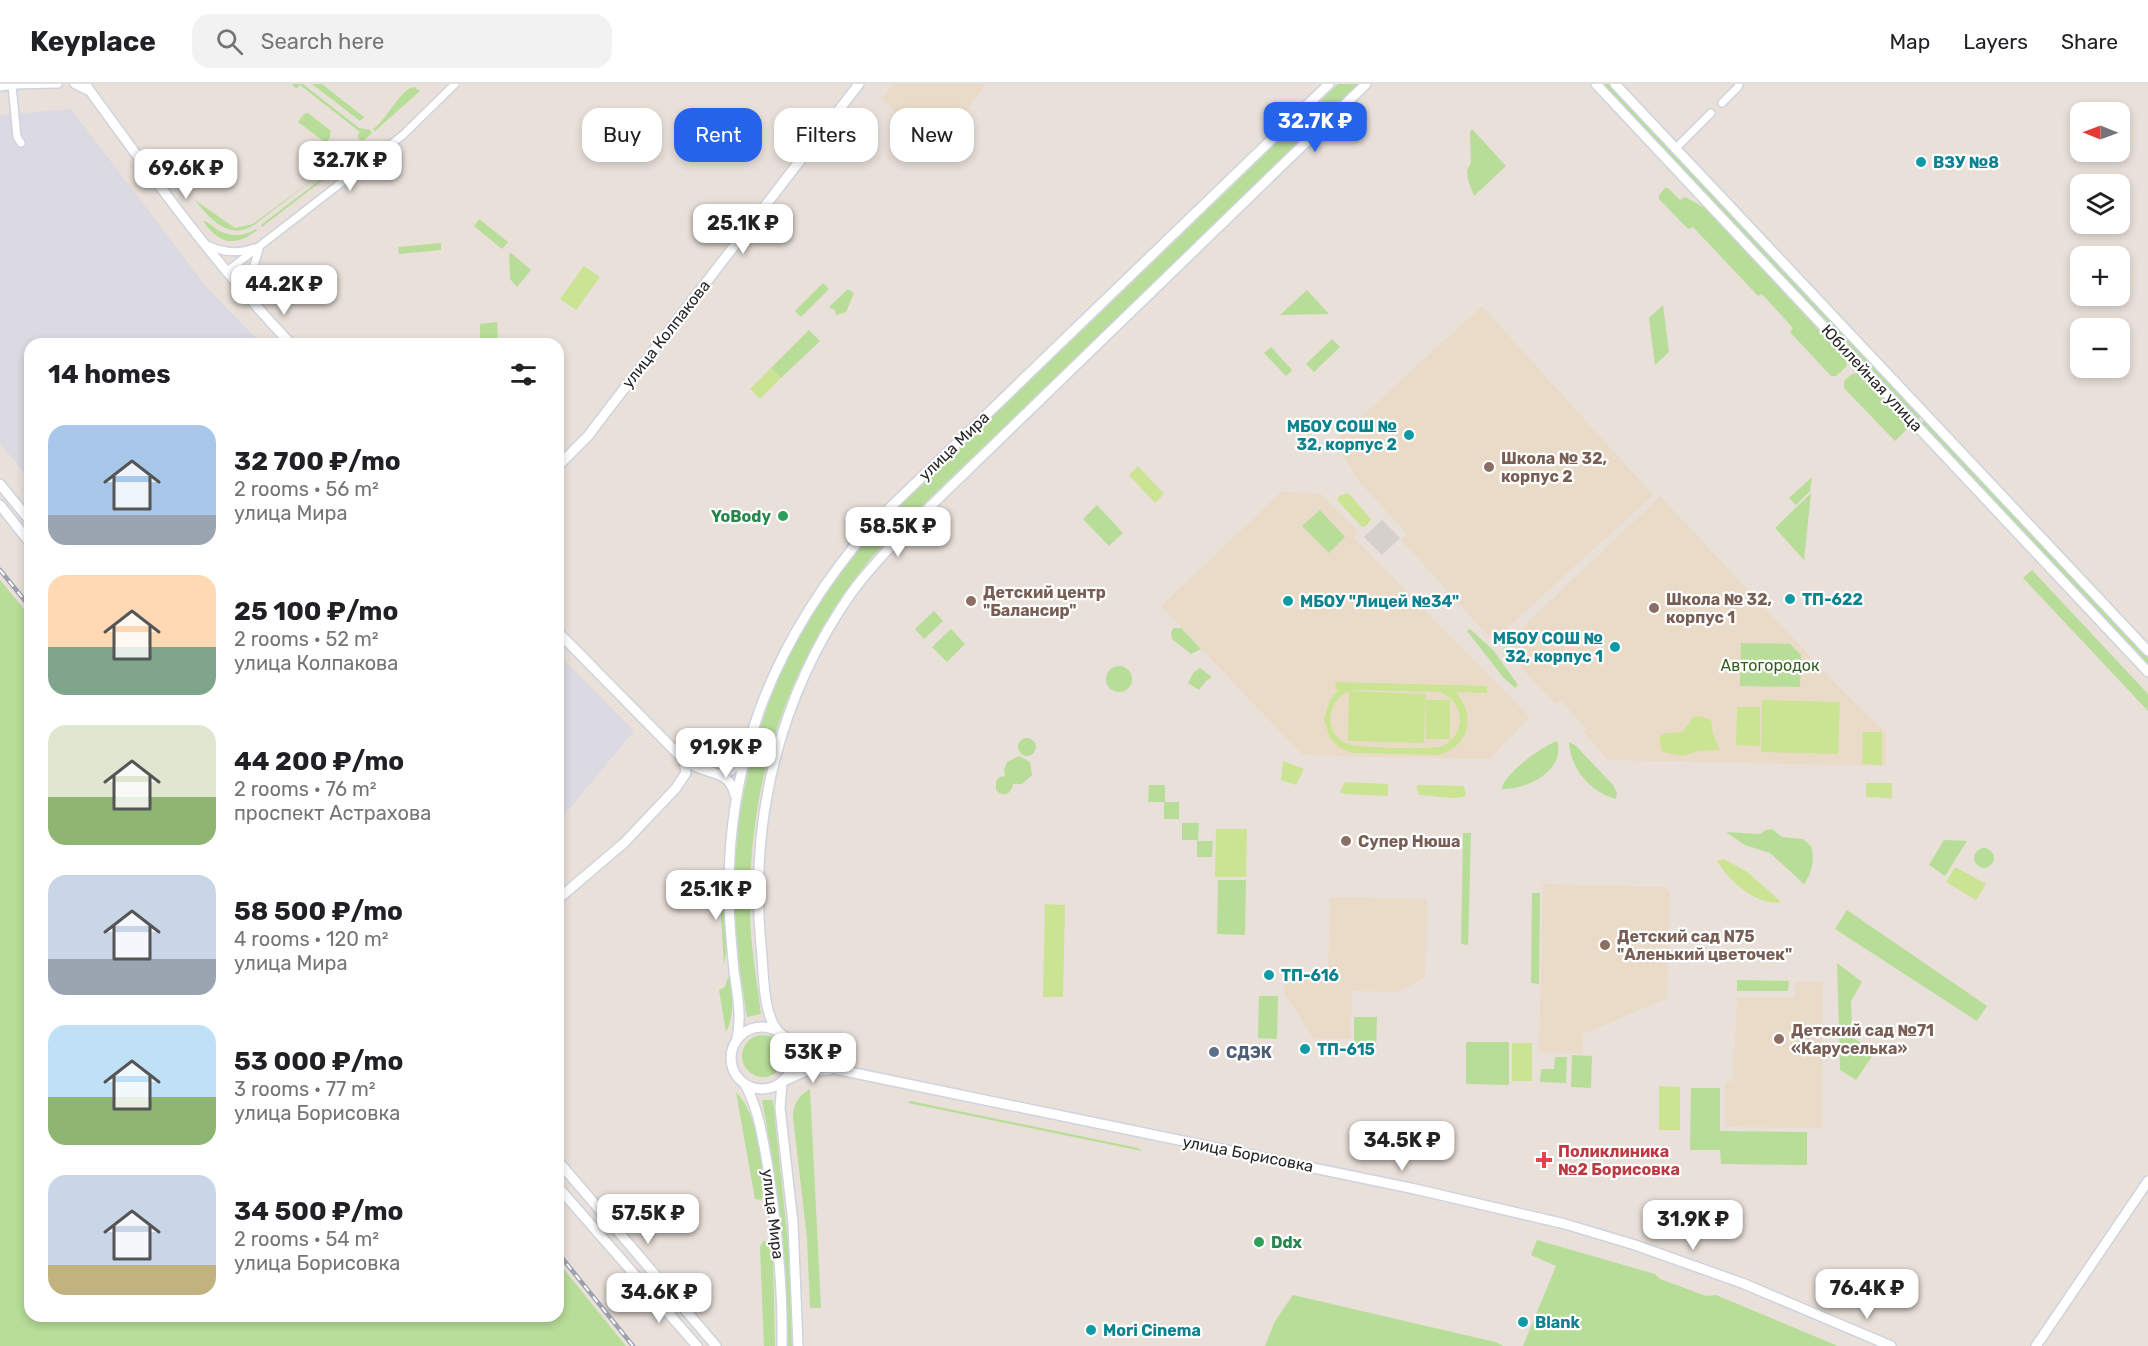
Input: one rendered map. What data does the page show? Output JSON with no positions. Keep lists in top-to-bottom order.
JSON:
{
  "streets": {
    "main road": [
      "улица Колпакова",
      "Юбилейная улица",
      "улица Мира",
      "улица Борисовка"
    ]
  },
  "crossings": [
    ["улица Мира", "улица Борисовка"]
  ],
  "parks": ["Автогородок"],
  "places": {
    "other": [
      "ВЗУ №8",
      "МБОУ СОШ № 32, корпус 2",
      "Школа № 32, корпус 2",
      "YoBody",
      "ТП-622",
      "Детский центр \"Балансир\"",
      "МБОУ \"Лицей №34\"",
      "Школа № 32, корпус 1",
      "МБОУ СОШ № 32, корпус 1",
      "Супер Нюша",
      "Детский сад N75 \"Аленький цветочек\"",
      "ТП-616",
      "Детский сад №71 «Каруселька»",
      "ТП-615",
      "СДЭК",
      "Ddx",
      "Blank",
      "Mori Cinema"
    ],
    "health": ["Поликлиника №2 Борисовка"]
  },
  "north": "left",
  "page": {
    "header": "Keyplace",
    "search": "Search here",
    "nav": ["Map", "Layers", "Share"],
    "map_buttons": ["+", "−"],
    "price": [
      "32.7K ₽",
      "32.7K ₽",
      "69.6K ₽",
      "25.1K ₽",
      "44.2K ₽",
      "58.5K ₽",
      "91.9K ₽",
      "25.1K ₽",
      "53K ₽",
      "34.5K ₽",
      "57.5K ₽",
      "31.9K ₽",
      "76.4K ₽",
      "34.6K ₽"
    ],
    "chip": [
      "Buy",
      "Rent",
      "Filters",
      "New"
    ],
    "heading": "14 homes",
    "list": [
      {
        "name": "32 700 ₽/mo",
        "note": "2 rooms · 56 m² · улица Мира"
      },
      {
        "name": "25 100 ₽/mo",
        "note": "2 rooms · 52 m² · улица Колпакова"
      },
      {
        "name": "44 200 ₽/mo",
        "note": "2 rooms · 76 m² · проспект Астрахова"
      },
      {
        "name": "58 500 ₽/mo",
        "note": "4 rooms · 120 m² · улица Мира"
      },
      {
        "name": "53 000 ₽/mo",
        "note": "3 rooms · 77 m² · улица Борисовка"
      },
      {
        "name": "34 500 ₽/mo",
        "note": "2 rooms · 54 m² · улица Борисовка"
      }
    ]
  }
}
